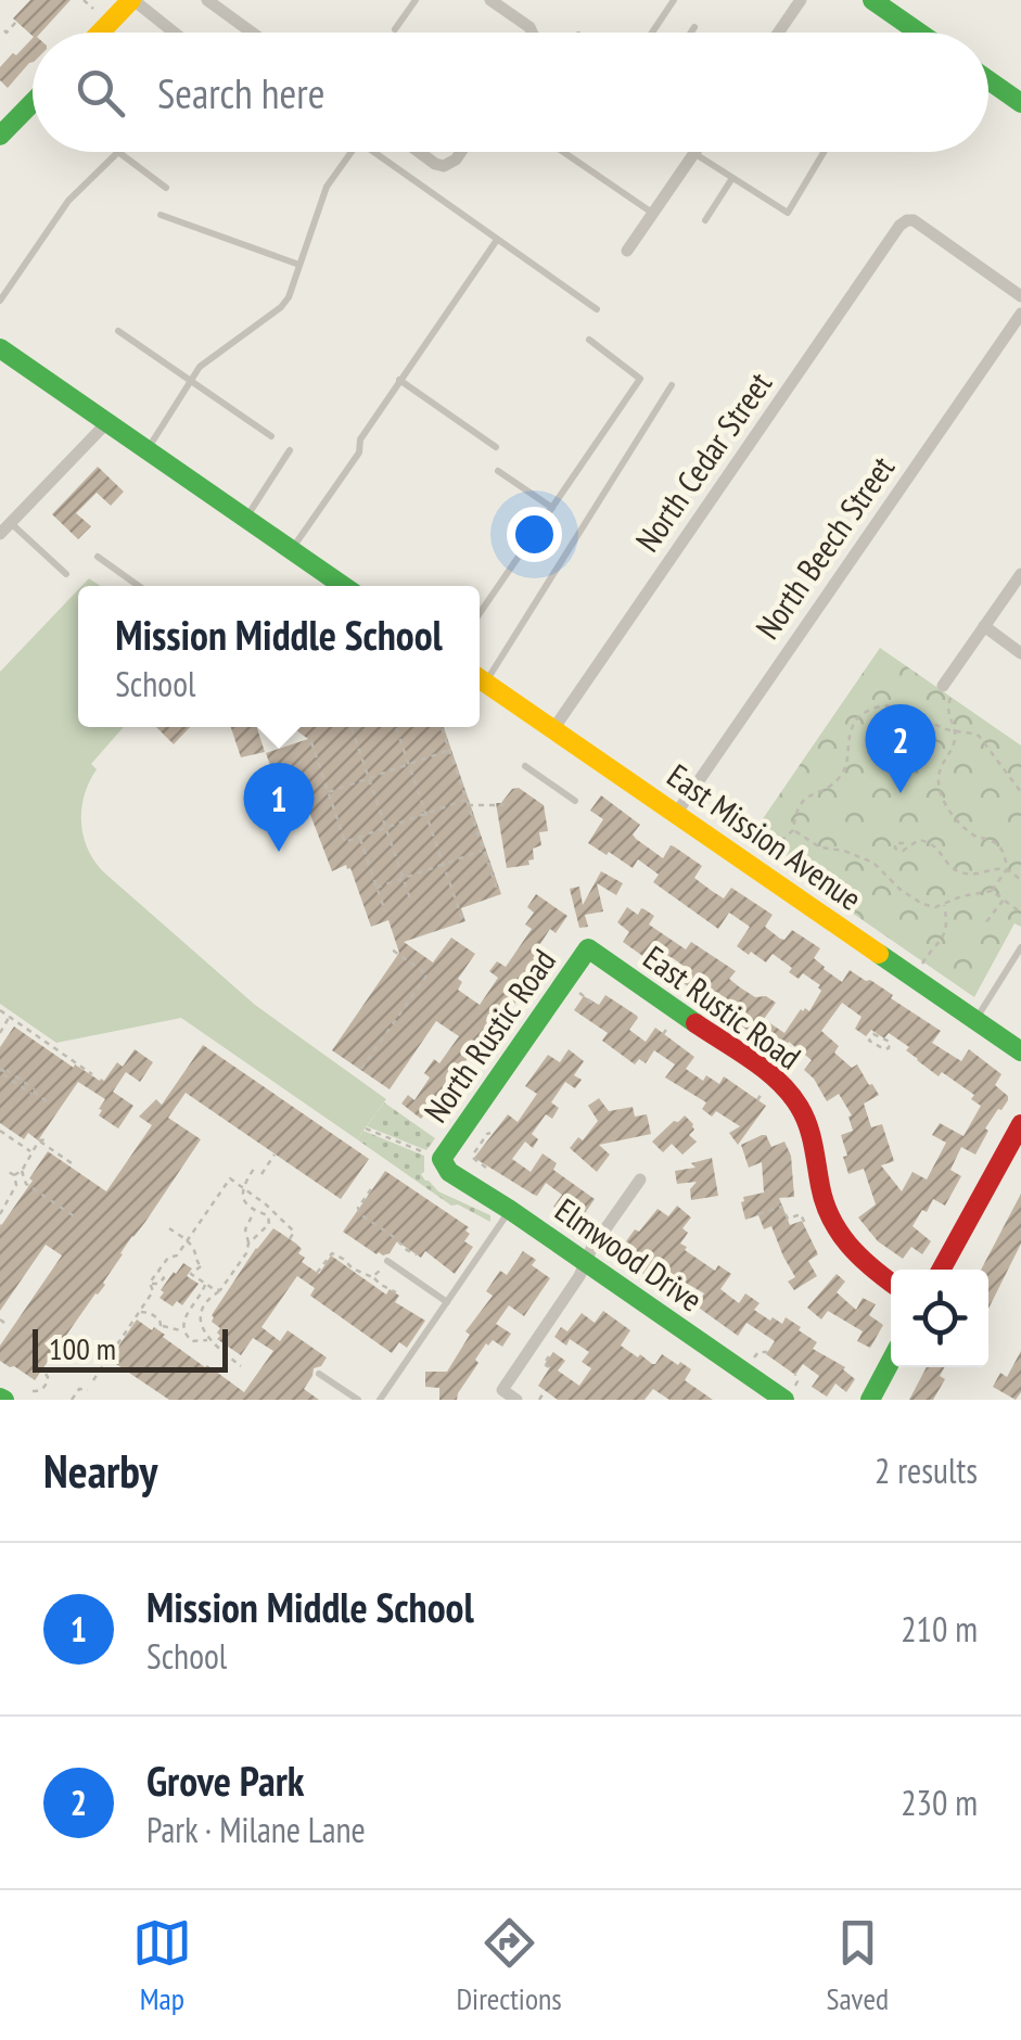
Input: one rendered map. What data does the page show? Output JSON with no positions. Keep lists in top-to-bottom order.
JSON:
{
  "streets": {
    "main road": [
      "East Mission Avenue",
      "East Rustic Road",
      "North Rustic Road",
      "Elmwood Drive"
    ],
    "street": ["North Cedar Street", "North Beech Street"]
  },
  "crossings": [
    ["North Cedar Street", "East Mission Avenue"],
    ["North Beech Street", "East Mission Avenue"],
    ["East Rustic Road", "North Rustic Road"],
    ["North Rustic Road", "Elmwood Drive"]
  ],
  "scale_bar": "100 m",
  "page": {
    "search": "Search here",
    "popup": ["Mission Middle School", "School"],
    "pins": ["2", "1"],
    "scale": "100 m",
    "heading": ["Nearby", "2 results"],
    "list": [
      {
        "mark": "1",
        "name": "Mission Middle School",
        "note": "School",
        "value": "210 m"
      },
      {
        "mark": "2",
        "name": "Grove Park",
        "note": "Park · Milane Lane",
        "value": "230 m"
      }
    ],
    "nav": ["Map", "Directions", "Saved"]
  }
}
